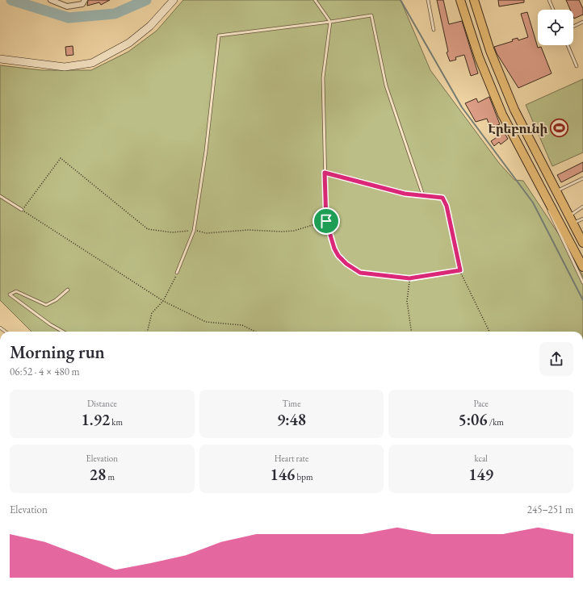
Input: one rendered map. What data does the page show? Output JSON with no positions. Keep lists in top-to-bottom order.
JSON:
{
  "places": {
    "sports": ["Էրեբունի"]
  },
  "page": {
    "heading": ["Morning run", "06:52 · 4 × 480 m"],
    "stats": [
      ["Distance", "1.92 km"],
      ["Time", "9:48"],
      ["Pace", "5:06 /km"],
      ["Elevation", "28 m"],
      ["Heart rate", "146 bpm"],
      ["kcal", "149"]
    ],
    "chart": ["Elevation", "245–251 m"]
  }
}
